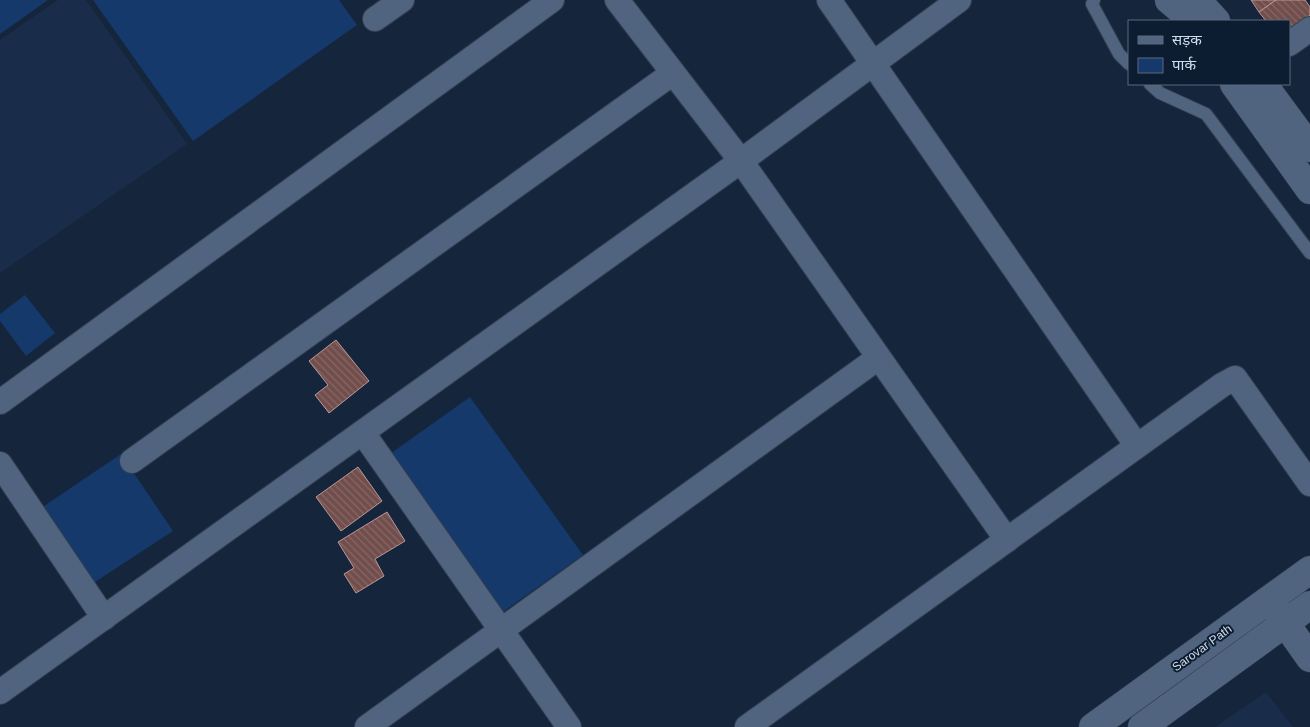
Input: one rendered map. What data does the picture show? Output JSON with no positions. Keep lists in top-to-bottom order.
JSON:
{
  "streets": {
    "main road": ["Sarovar Path"]
  },
  "legend": ["सड़क", "पार्क"]
}
